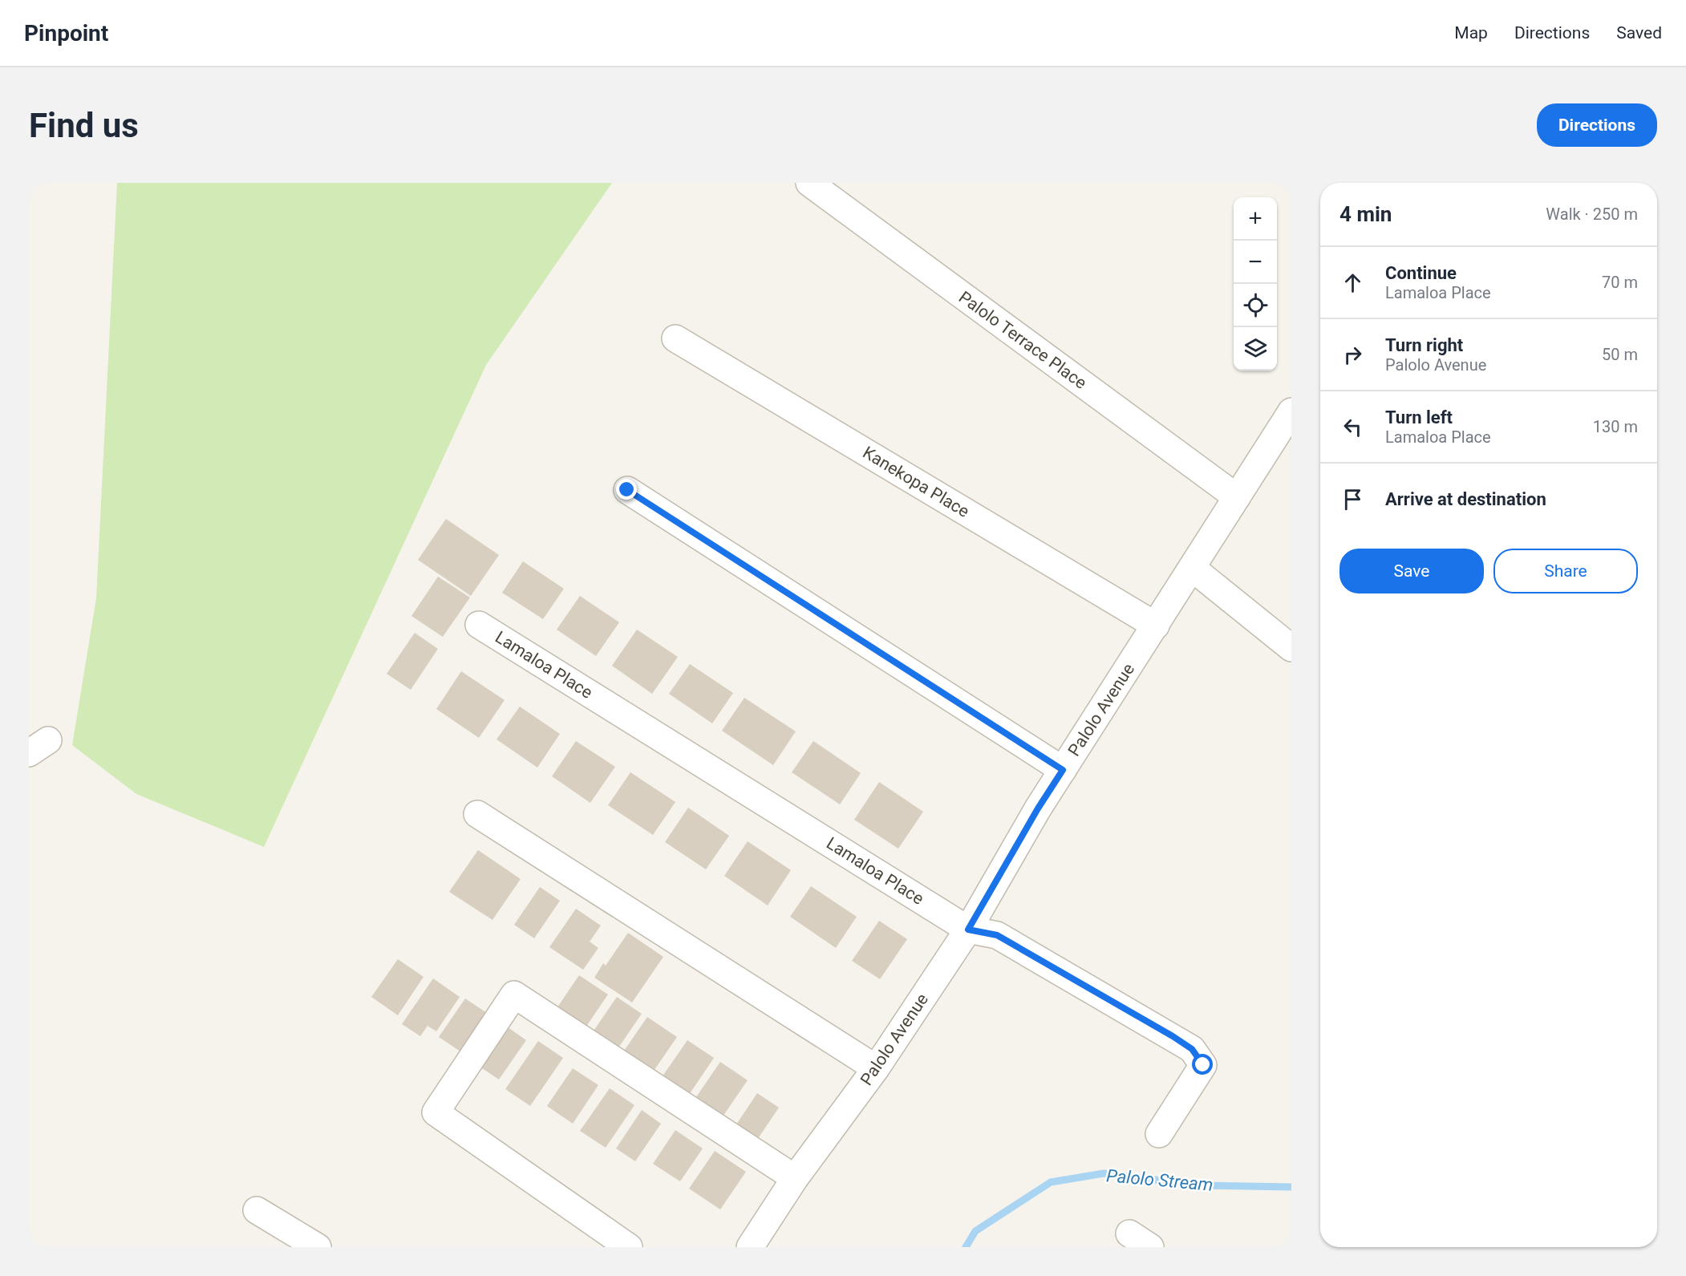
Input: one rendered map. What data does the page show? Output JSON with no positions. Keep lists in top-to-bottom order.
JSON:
{
  "streets": {
    "street": [
      "Palolo Terrace Place",
      "Kanekopa Place",
      "Lamaloa Place",
      "Palolo Avenue"
    ]
  },
  "crossings": [
    ["Palolo Terrace Place", "Palolo Avenue"],
    ["Kanekopa Place", "Palolo Avenue"],
    ["Lamaloa Place", "Palolo Avenue"]
  ],
  "water": ["Palolo Stream"],
  "page": {
    "header": "Pinpoint",
    "nav": ["Map", "Directions", "Saved"],
    "buttons": [
      "Directions",
      ["Save", "Share"]
    ],
    "title": "Find us",
    "heading": ["4 min", "Walk · 250 m"],
    "map_buttons": ["+", "−"],
    "list": [
      ["Continue", "Lamaloa Place", "70 m"],
      ["Turn right", "Palolo Avenue", "50 m"],
      ["Turn left", "Lamaloa Place", "130 m"],
      "Arrive at destination"
    ]
  }
}
